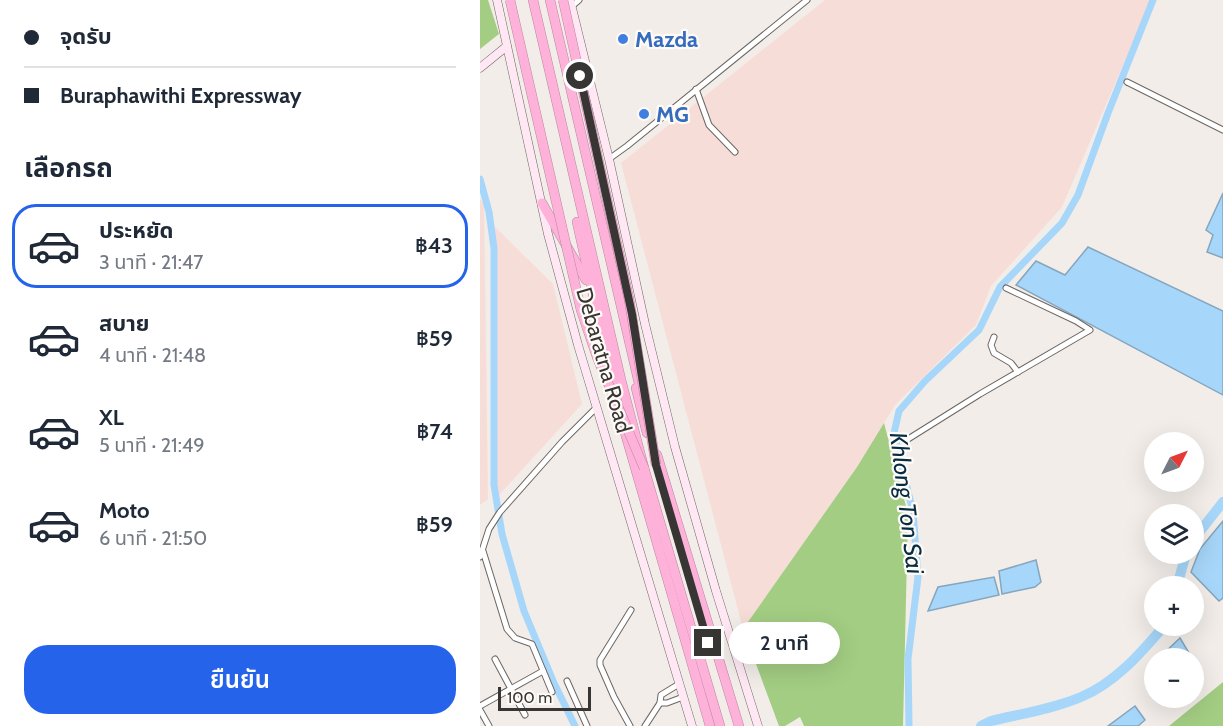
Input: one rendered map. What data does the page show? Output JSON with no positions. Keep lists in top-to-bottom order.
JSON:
{
  "streets": {
    "highway": ["Debaratna Road"]
  },
  "water": ["Khlong Ton Sai"],
  "places": ["Mazda", "MG"],
  "scale_bar": "100 m",
  "north": "top right",
  "page": {
    "banner": ["จุดรับ", "Buraphawithi Expressway"],
    "heading": "เลือกรถ",
    "list": [
      {
        "name": "ประหยัด",
        "note": "3 นาที · 21:47",
        "value": "฿43"
      },
      {
        "name": "สบาย",
        "note": "4 นาที · 21:48",
        "value": "฿59"
      },
      {
        "name": "XL",
        "note": "5 นาที · 21:49",
        "value": "฿74"
      },
      {
        "name": "Moto",
        "note": "6 นาที · 21:50",
        "value": "฿59"
      }
    ],
    "map_buttons": ["+", "−"],
    "bubble": "2 นาที",
    "buttons": "ยืนยัน",
    "scale": "100 m"
  }
}
